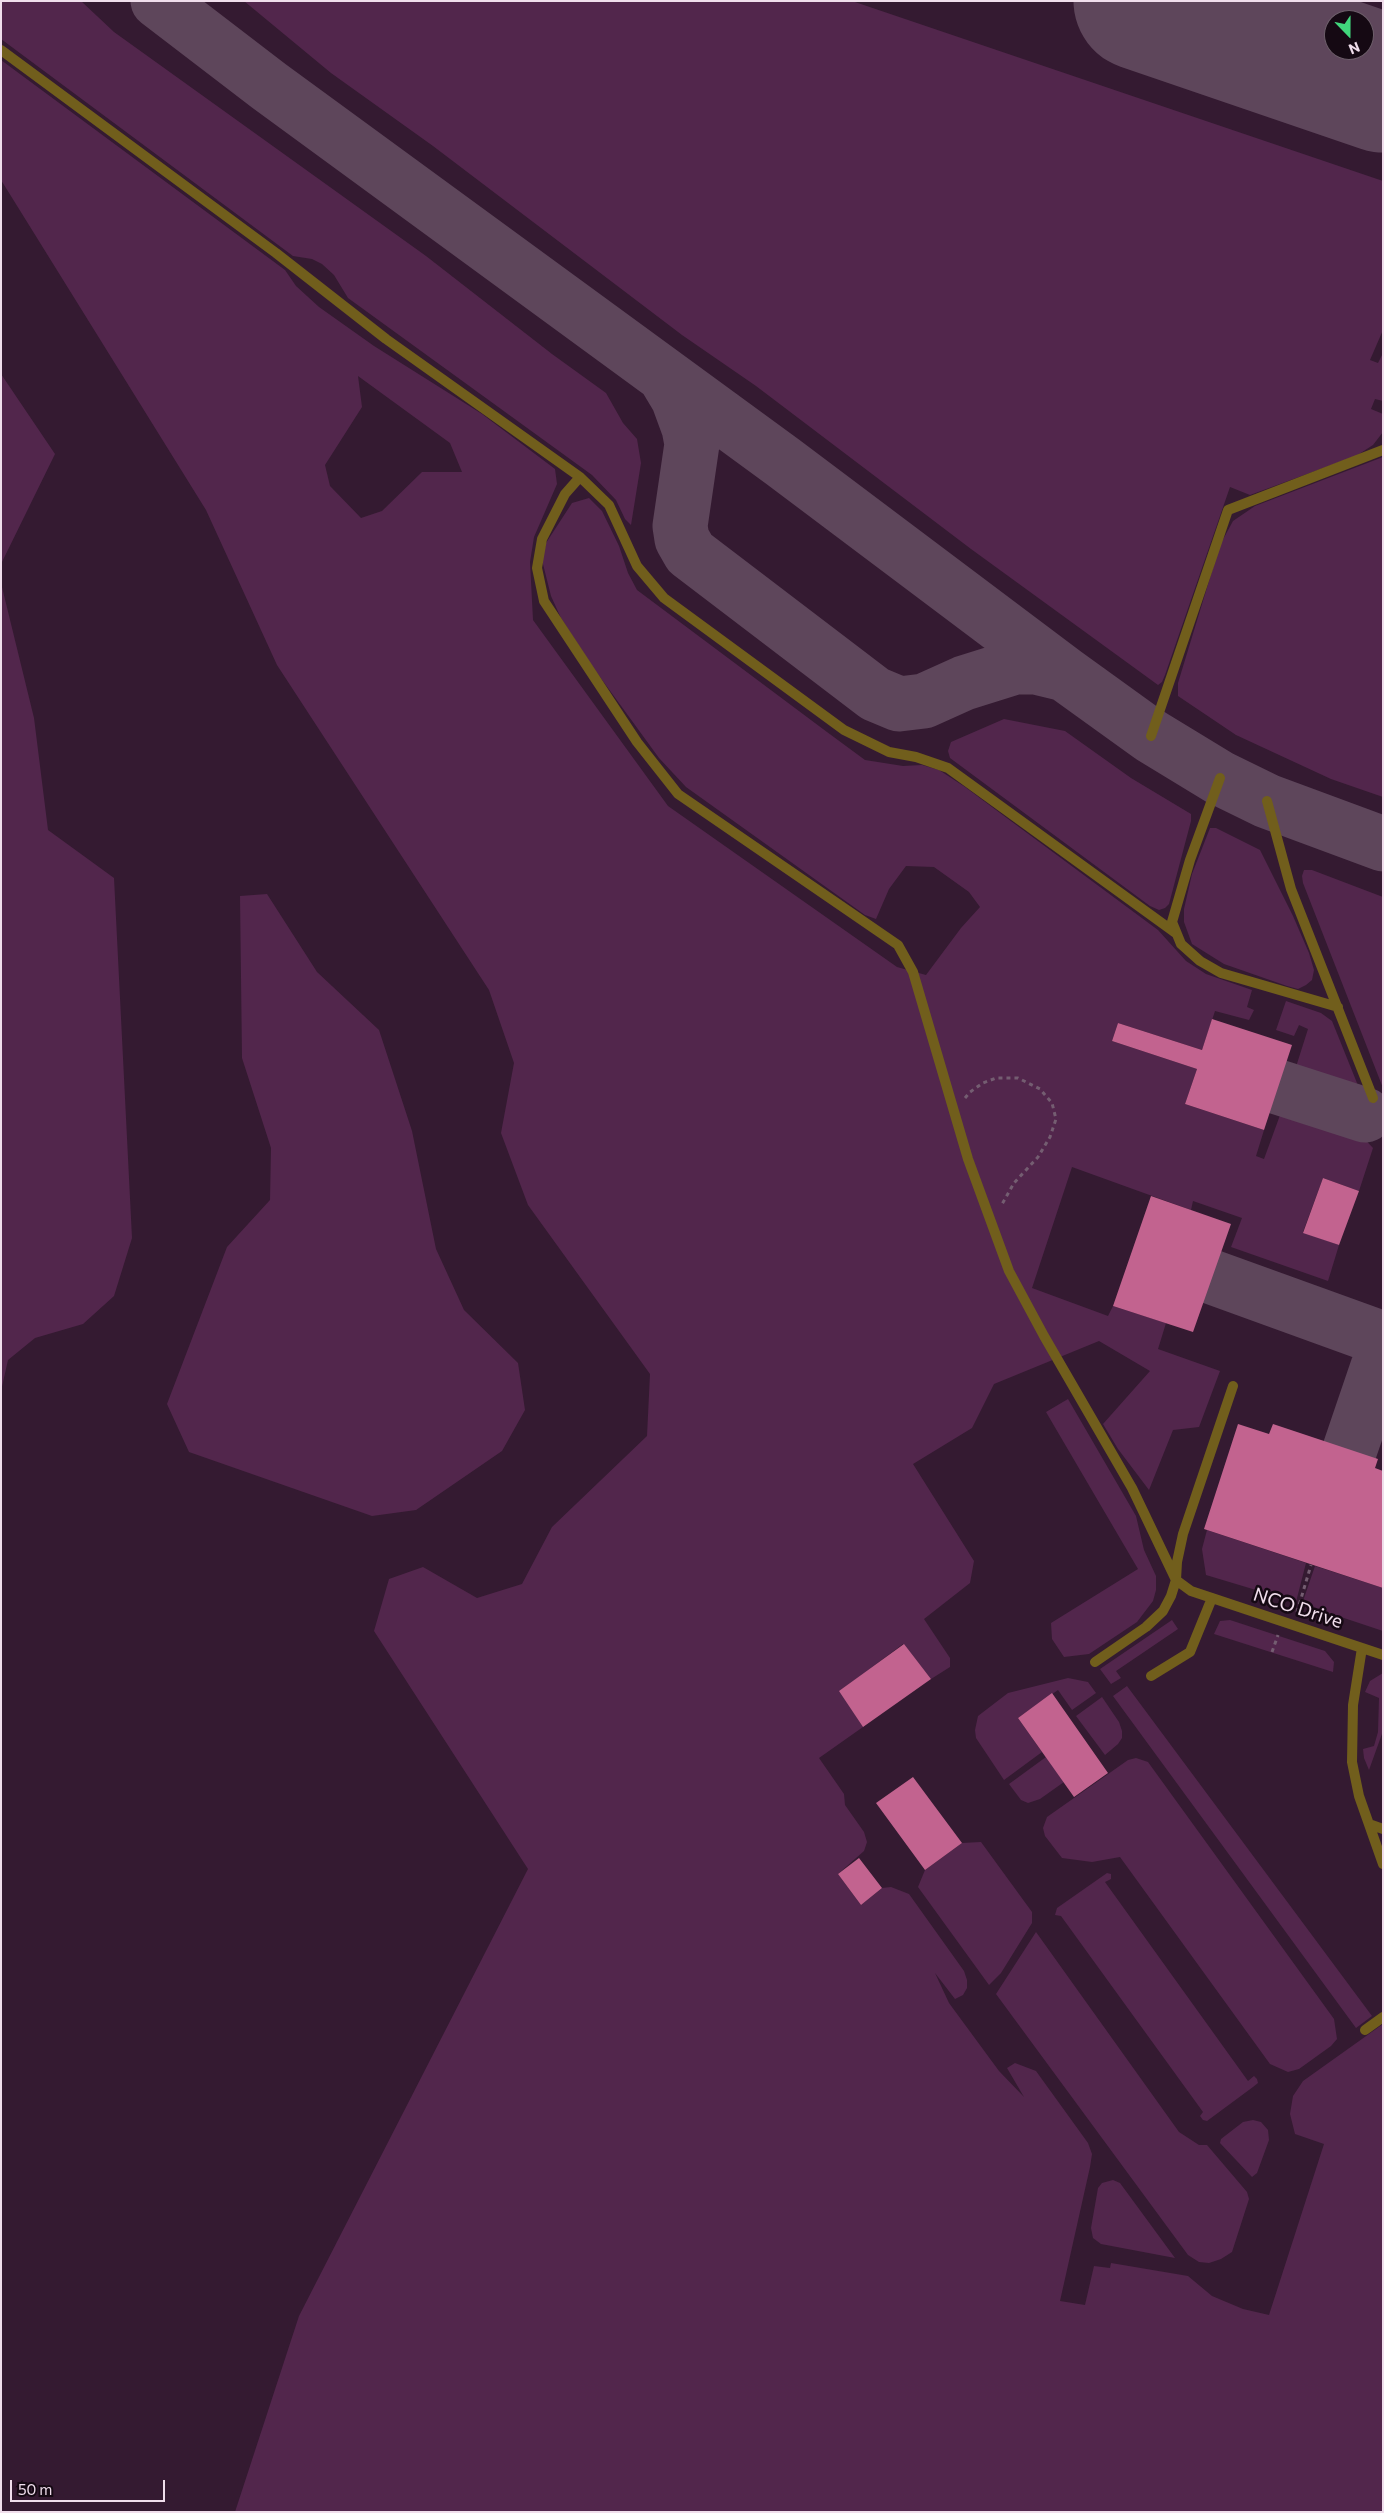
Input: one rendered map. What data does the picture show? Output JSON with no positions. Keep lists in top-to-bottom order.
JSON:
{
  "streets": {
    "lane": ["NCO Drive"]
  },
  "scale_bar": "50 m",
  "north": "bottom"
}
